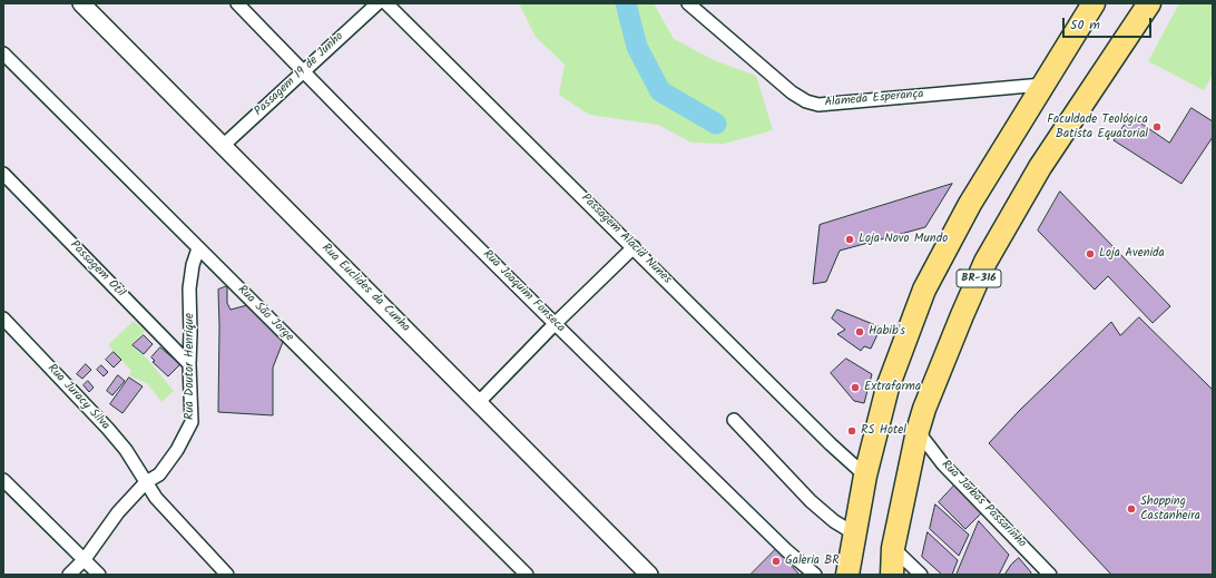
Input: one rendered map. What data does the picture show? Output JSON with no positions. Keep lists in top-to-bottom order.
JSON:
{
  "streets": {
    "highway": ["BR-316"],
    "street": [
      "Passagem 19 de Junho",
      "Alameda Esperança",
      "Passagem Alacid Nunes",
      "Passagem Otil",
      "Rua Euclides da Cunha",
      "Rua Joaquim Fonseca",
      "Rua São Jorge",
      "Rua Doutor Henrique",
      "Rua Juracy Silva",
      "Rua Jarbas Passarinho"
    ]
  },
  "crossings": [
    ["Passagem 19 de Junho", "Rua Euclides da Cunha"],
    ["Passagem 19 de Junho", "Rua Joaquim Fonseca"],
    ["Passagem Otil", "Rua Doutor Henrique"],
    ["BR-316", "Rua Jarbas Passarinho"],
    ["Rua São Jorge", "Rua Doutor Henrique"],
    ["Rua Doutor Henrique", "Rua Juracy Silva"]
  ],
  "places": [
    "Faculdade Teológica Batista Equatorial",
    "Loja Novo Mundo",
    "Loja Avenida",
    "Habib's",
    "Extrafarma",
    "RS Hotel",
    "Shopping Castanheira",
    "Galeria BR"
  ],
  "scale_bar": "50 m"
}
